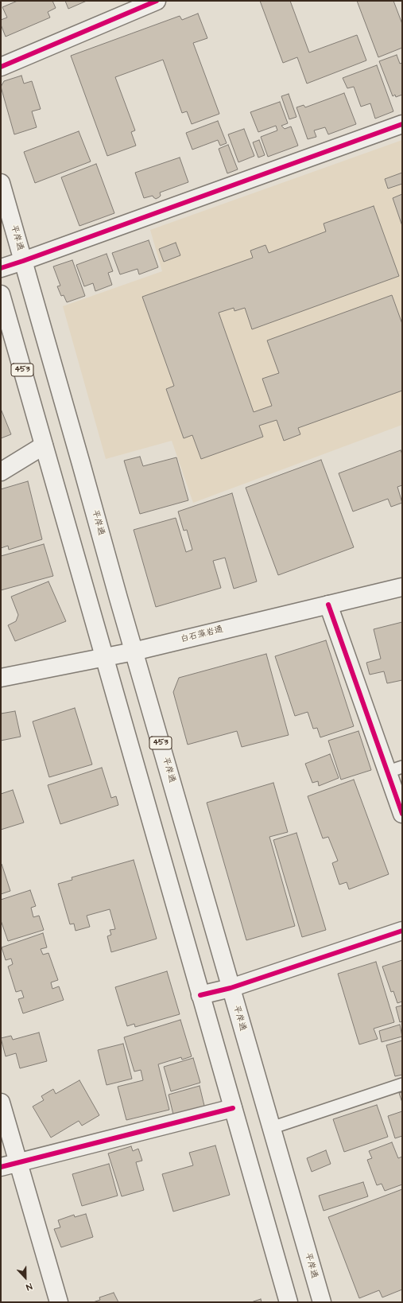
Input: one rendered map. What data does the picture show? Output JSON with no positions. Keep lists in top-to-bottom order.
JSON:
{
  "streets": {
    "main road": ["平岸通", "453", "白石藻岩通"]
  },
  "crossings": [
    ["平岸通", "白石藻岩通"],
    ["453", "白石藻岩通"]
  ],
  "north": "bottom"
}
